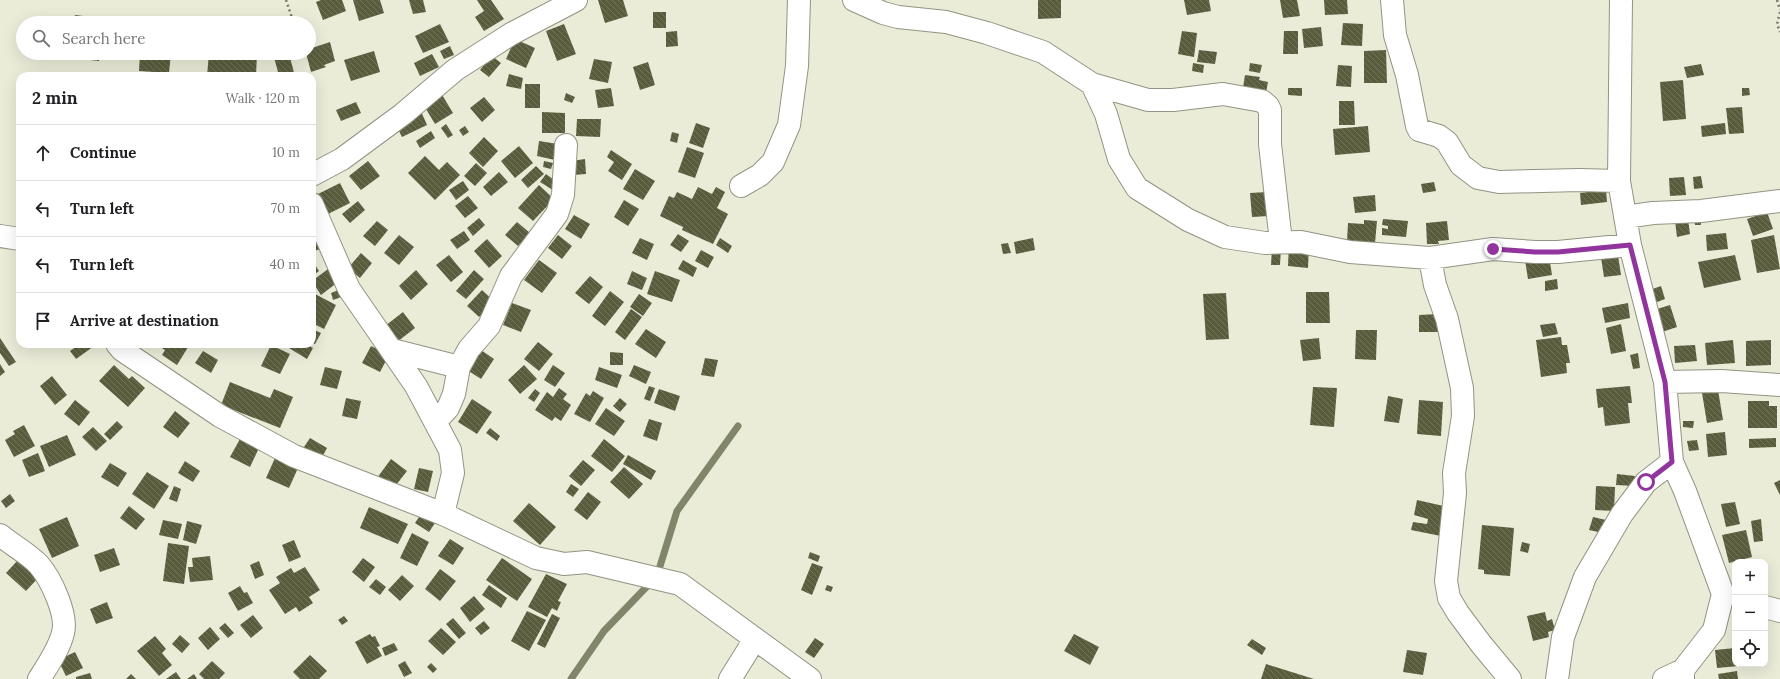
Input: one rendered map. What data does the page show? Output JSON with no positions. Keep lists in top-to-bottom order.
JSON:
{
  "page": {
    "search": "Search here",
    "heading": ["2 min", "Walk · 120 m"],
    "list": [
      ["Continue", "10 m"],
      ["Turn left", "70 m"],
      ["Turn left", "40 m"],
      "Arrive at destination"
    ],
    "map_buttons": ["+", "−"]
  }
}
